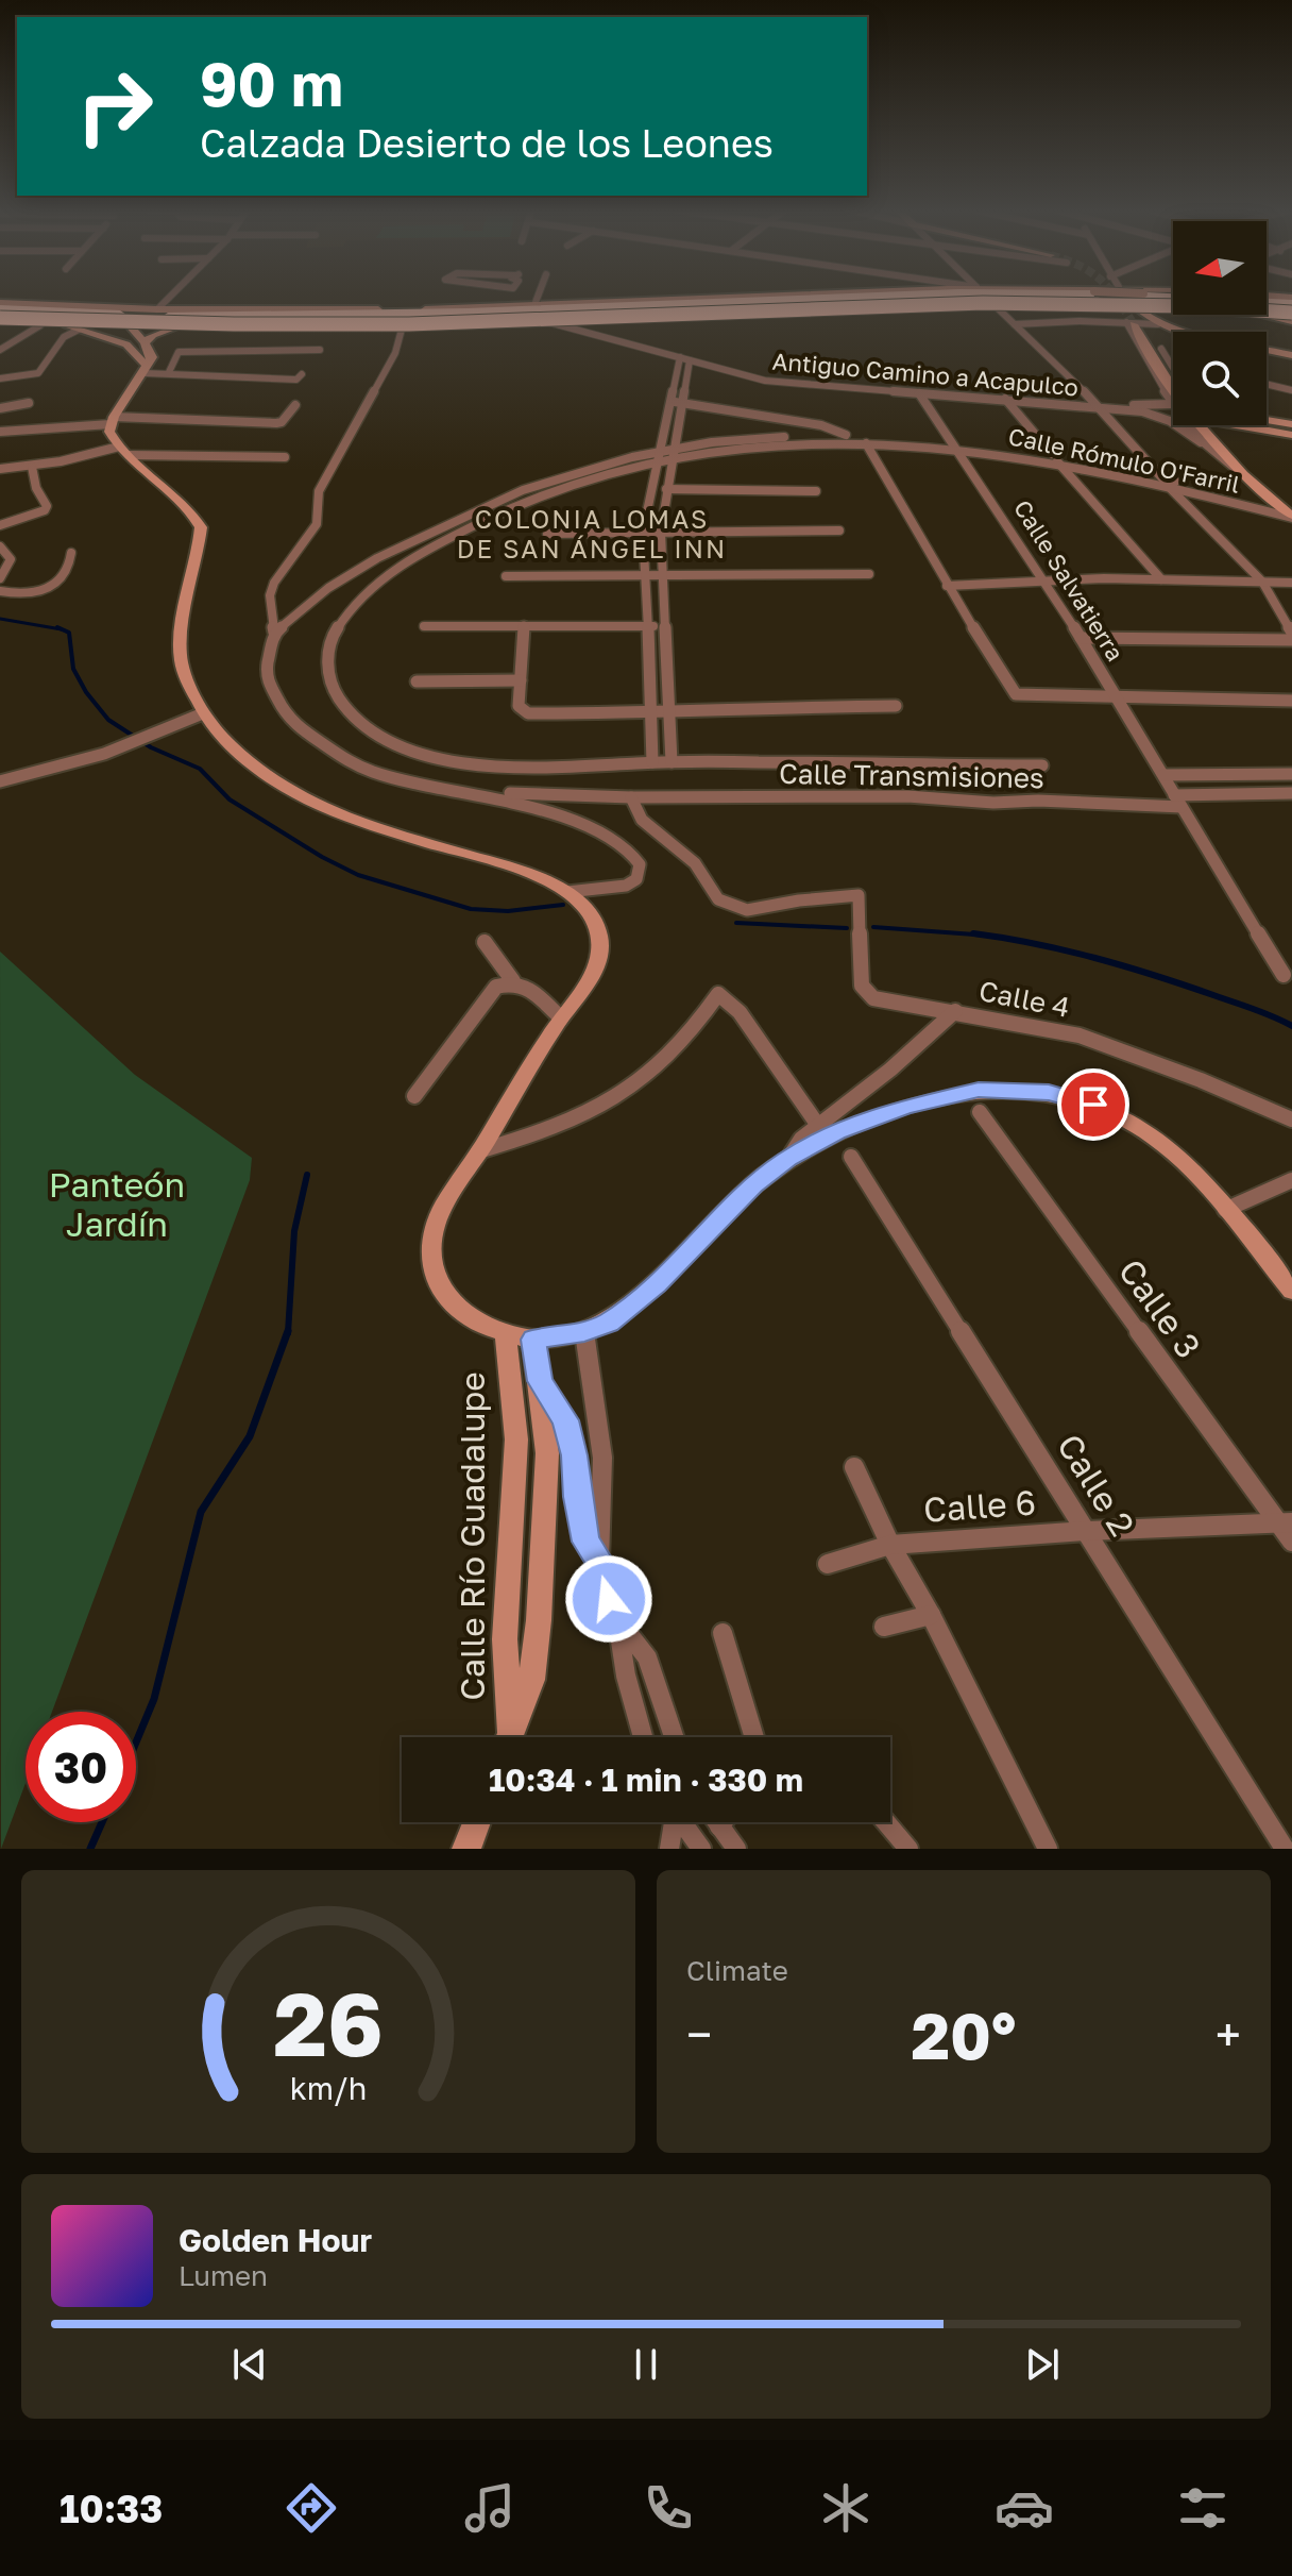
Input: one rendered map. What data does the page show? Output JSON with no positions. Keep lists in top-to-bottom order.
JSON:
{
  "streets": {
    "main road": ["Calle Río Guadalupe"],
    "street": [
      "Antiguo Camino a Acapulco",
      "Calle Rómulo O'Farril",
      "Calle Salvatierra",
      "Calle Transmisiones",
      "Calle 4",
      "Calle 3",
      "Calle 2",
      "Calle 6"
    ]
  },
  "crossings": [
    ["Antiguo Camino a Acapulco", "Calle Salvatierra"],
    ["Calle Rómulo O'Farril", "Calle Salvatierra"],
    ["Calle Salvatierra", "Calle Transmisiones"],
    ["Calle 3", "Calle 6"],
    ["Calle 2", "Calle 6"]
  ],
  "districts": ["COLONIA LOMAS DE SAN ÁNGEL INN"],
  "parks": ["Panteón Jardín"],
  "north": "left",
  "page": {
    "turn": ["90 m", "Calzada Desierto de los Leones"],
    "limit": "30",
    "trip": "10:34 · 1 min · 330 m",
    "tile": "Climate",
    "heat": ["−", "20°", "+"],
    "song": ["Golden Hour", "Lumen"],
    "tabs": "10:33",
    "gauge": ["26", "km/h"]
  }
}
